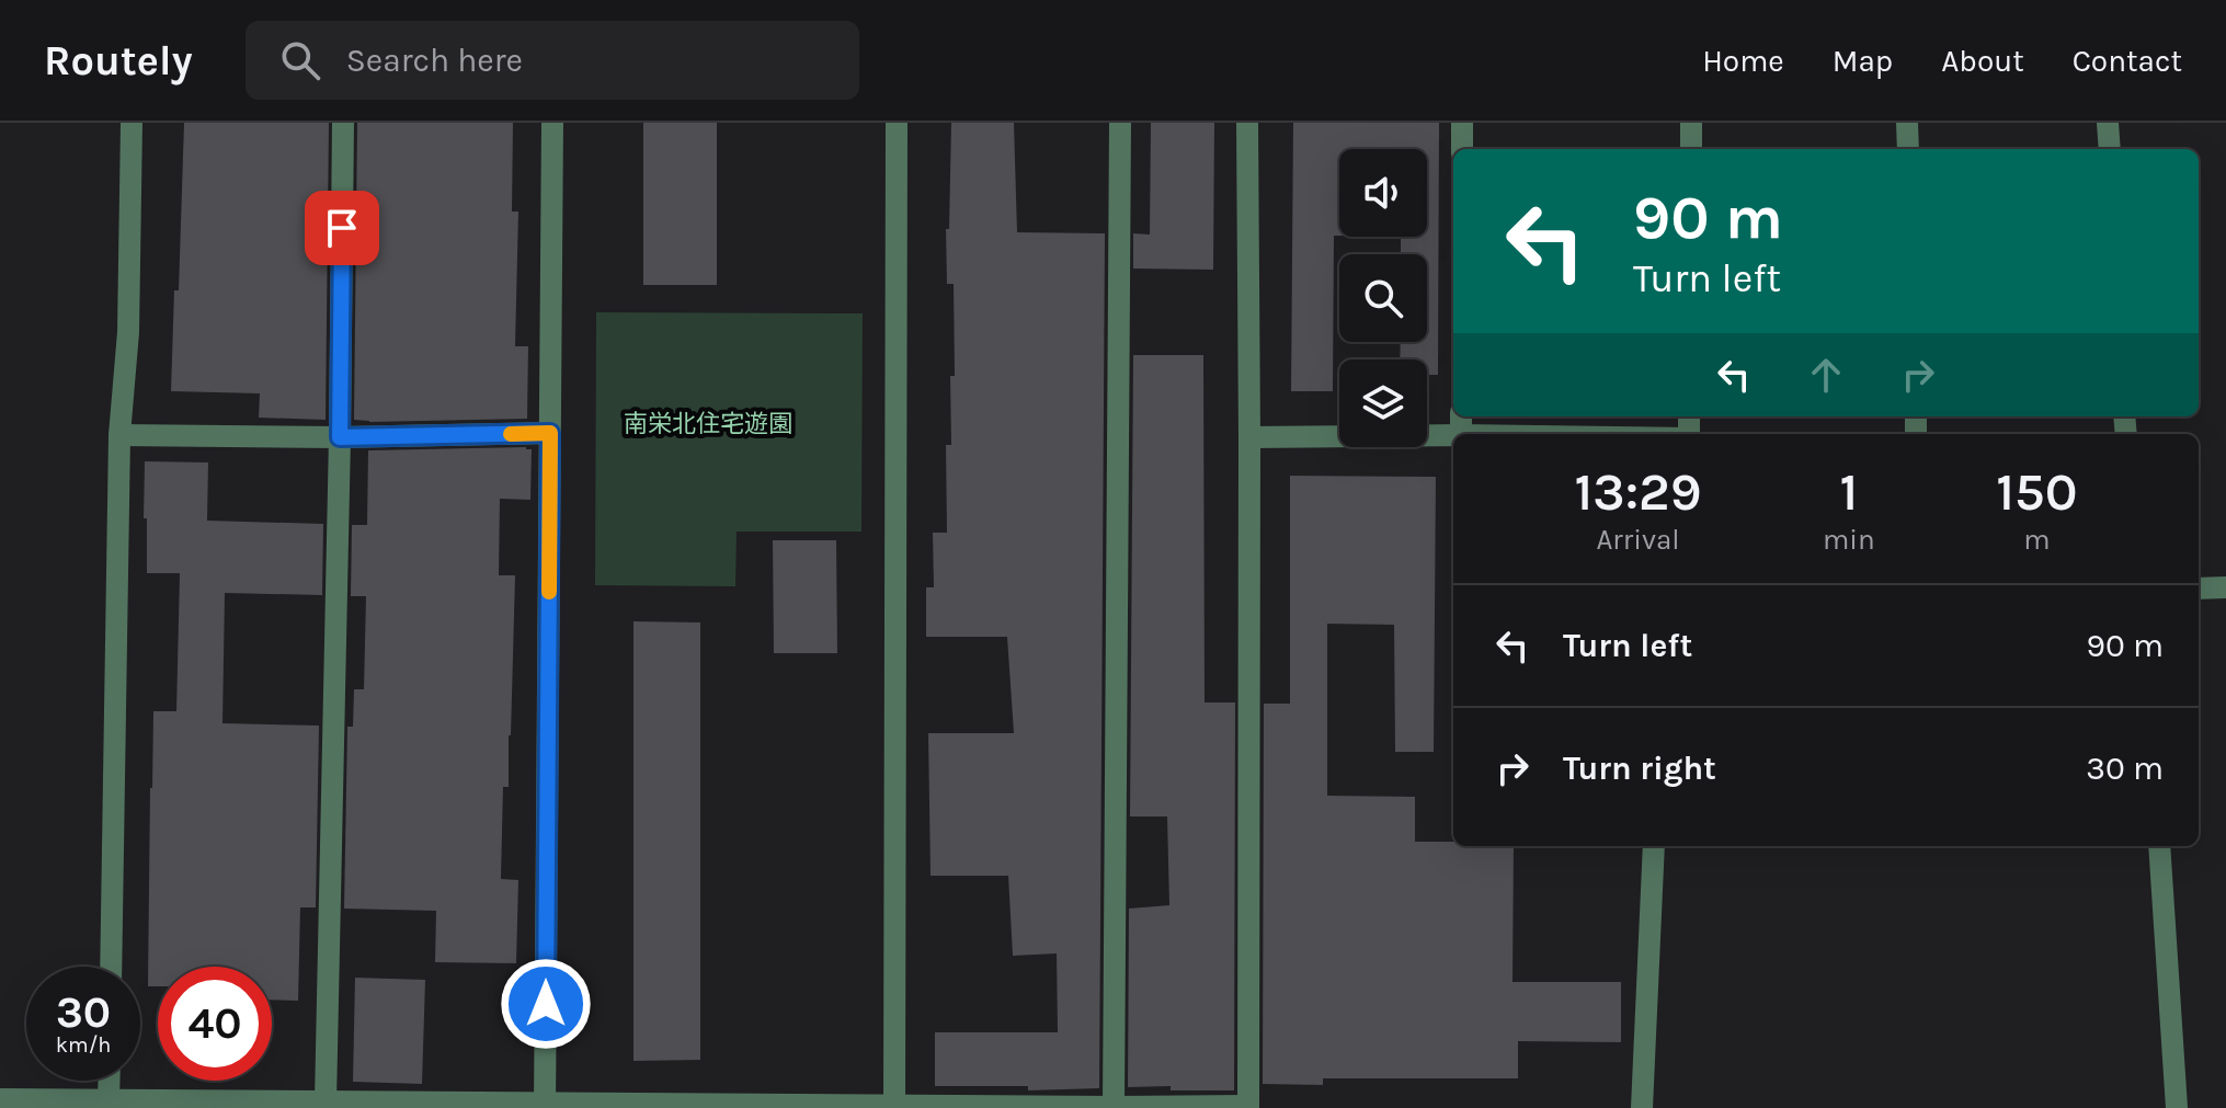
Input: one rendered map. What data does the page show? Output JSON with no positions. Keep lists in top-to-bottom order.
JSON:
{
  "parks": ["南栄北住宅遊園"],
  "page": {
    "header": "Routely",
    "search": "Search here",
    "nav": [
      "Home",
      "Map",
      "About",
      "Contact"
    ],
    "turn": ["90 m", "Turn left"],
    "eta": [
      "13:29",
      "Arrival",
      "1",
      "min",
      "150",
      "m"
    ],
    "list": [
      {
        "name": "Turn left",
        "value": "90 m"
      },
      {
        "name": "Turn right",
        "value": "30 m"
      }
    ],
    "speed": "30 km/h",
    "limit": "40"
  }
}
